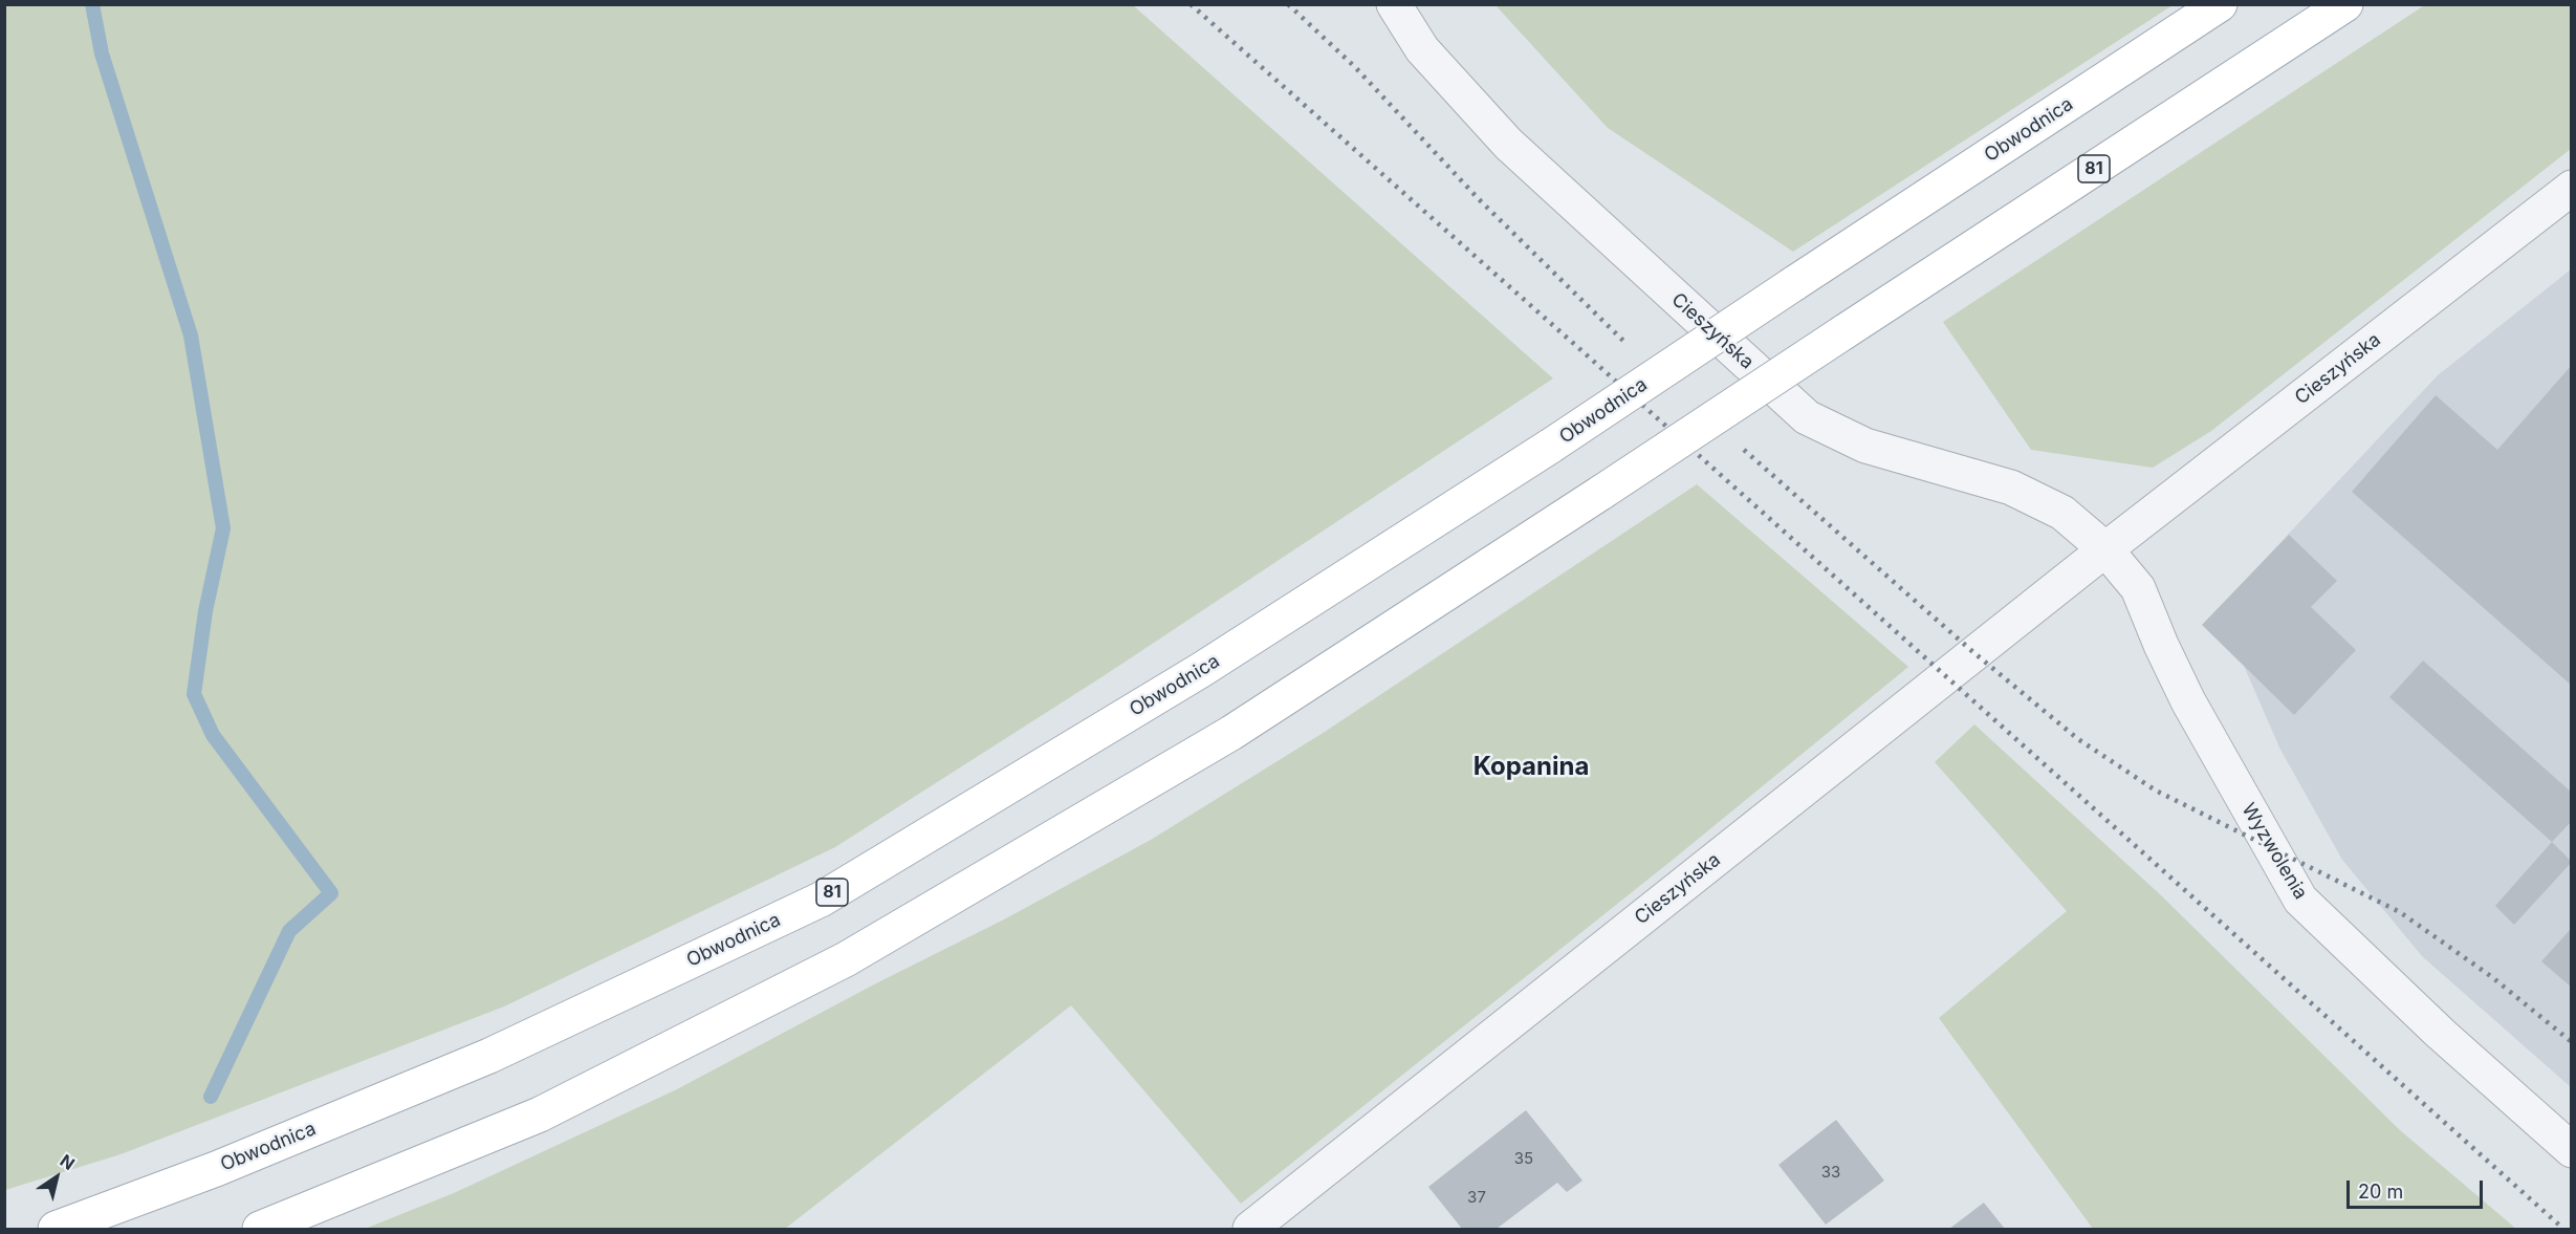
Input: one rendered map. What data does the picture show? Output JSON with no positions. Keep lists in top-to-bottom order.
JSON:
{
  "streets": {
    "main road": ["Obwodnica", "81"],
    "street": ["Cieszyńska", "Wyzwolenia"]
  },
  "crossings": [
    ["Cieszyńska", "Wyzwolenia"]
  ],
  "districts": ["Kopanina"],
  "house_numbers": ["35", "33", "37"],
  "scale_bar": "20 m",
  "north": "top right"
}
